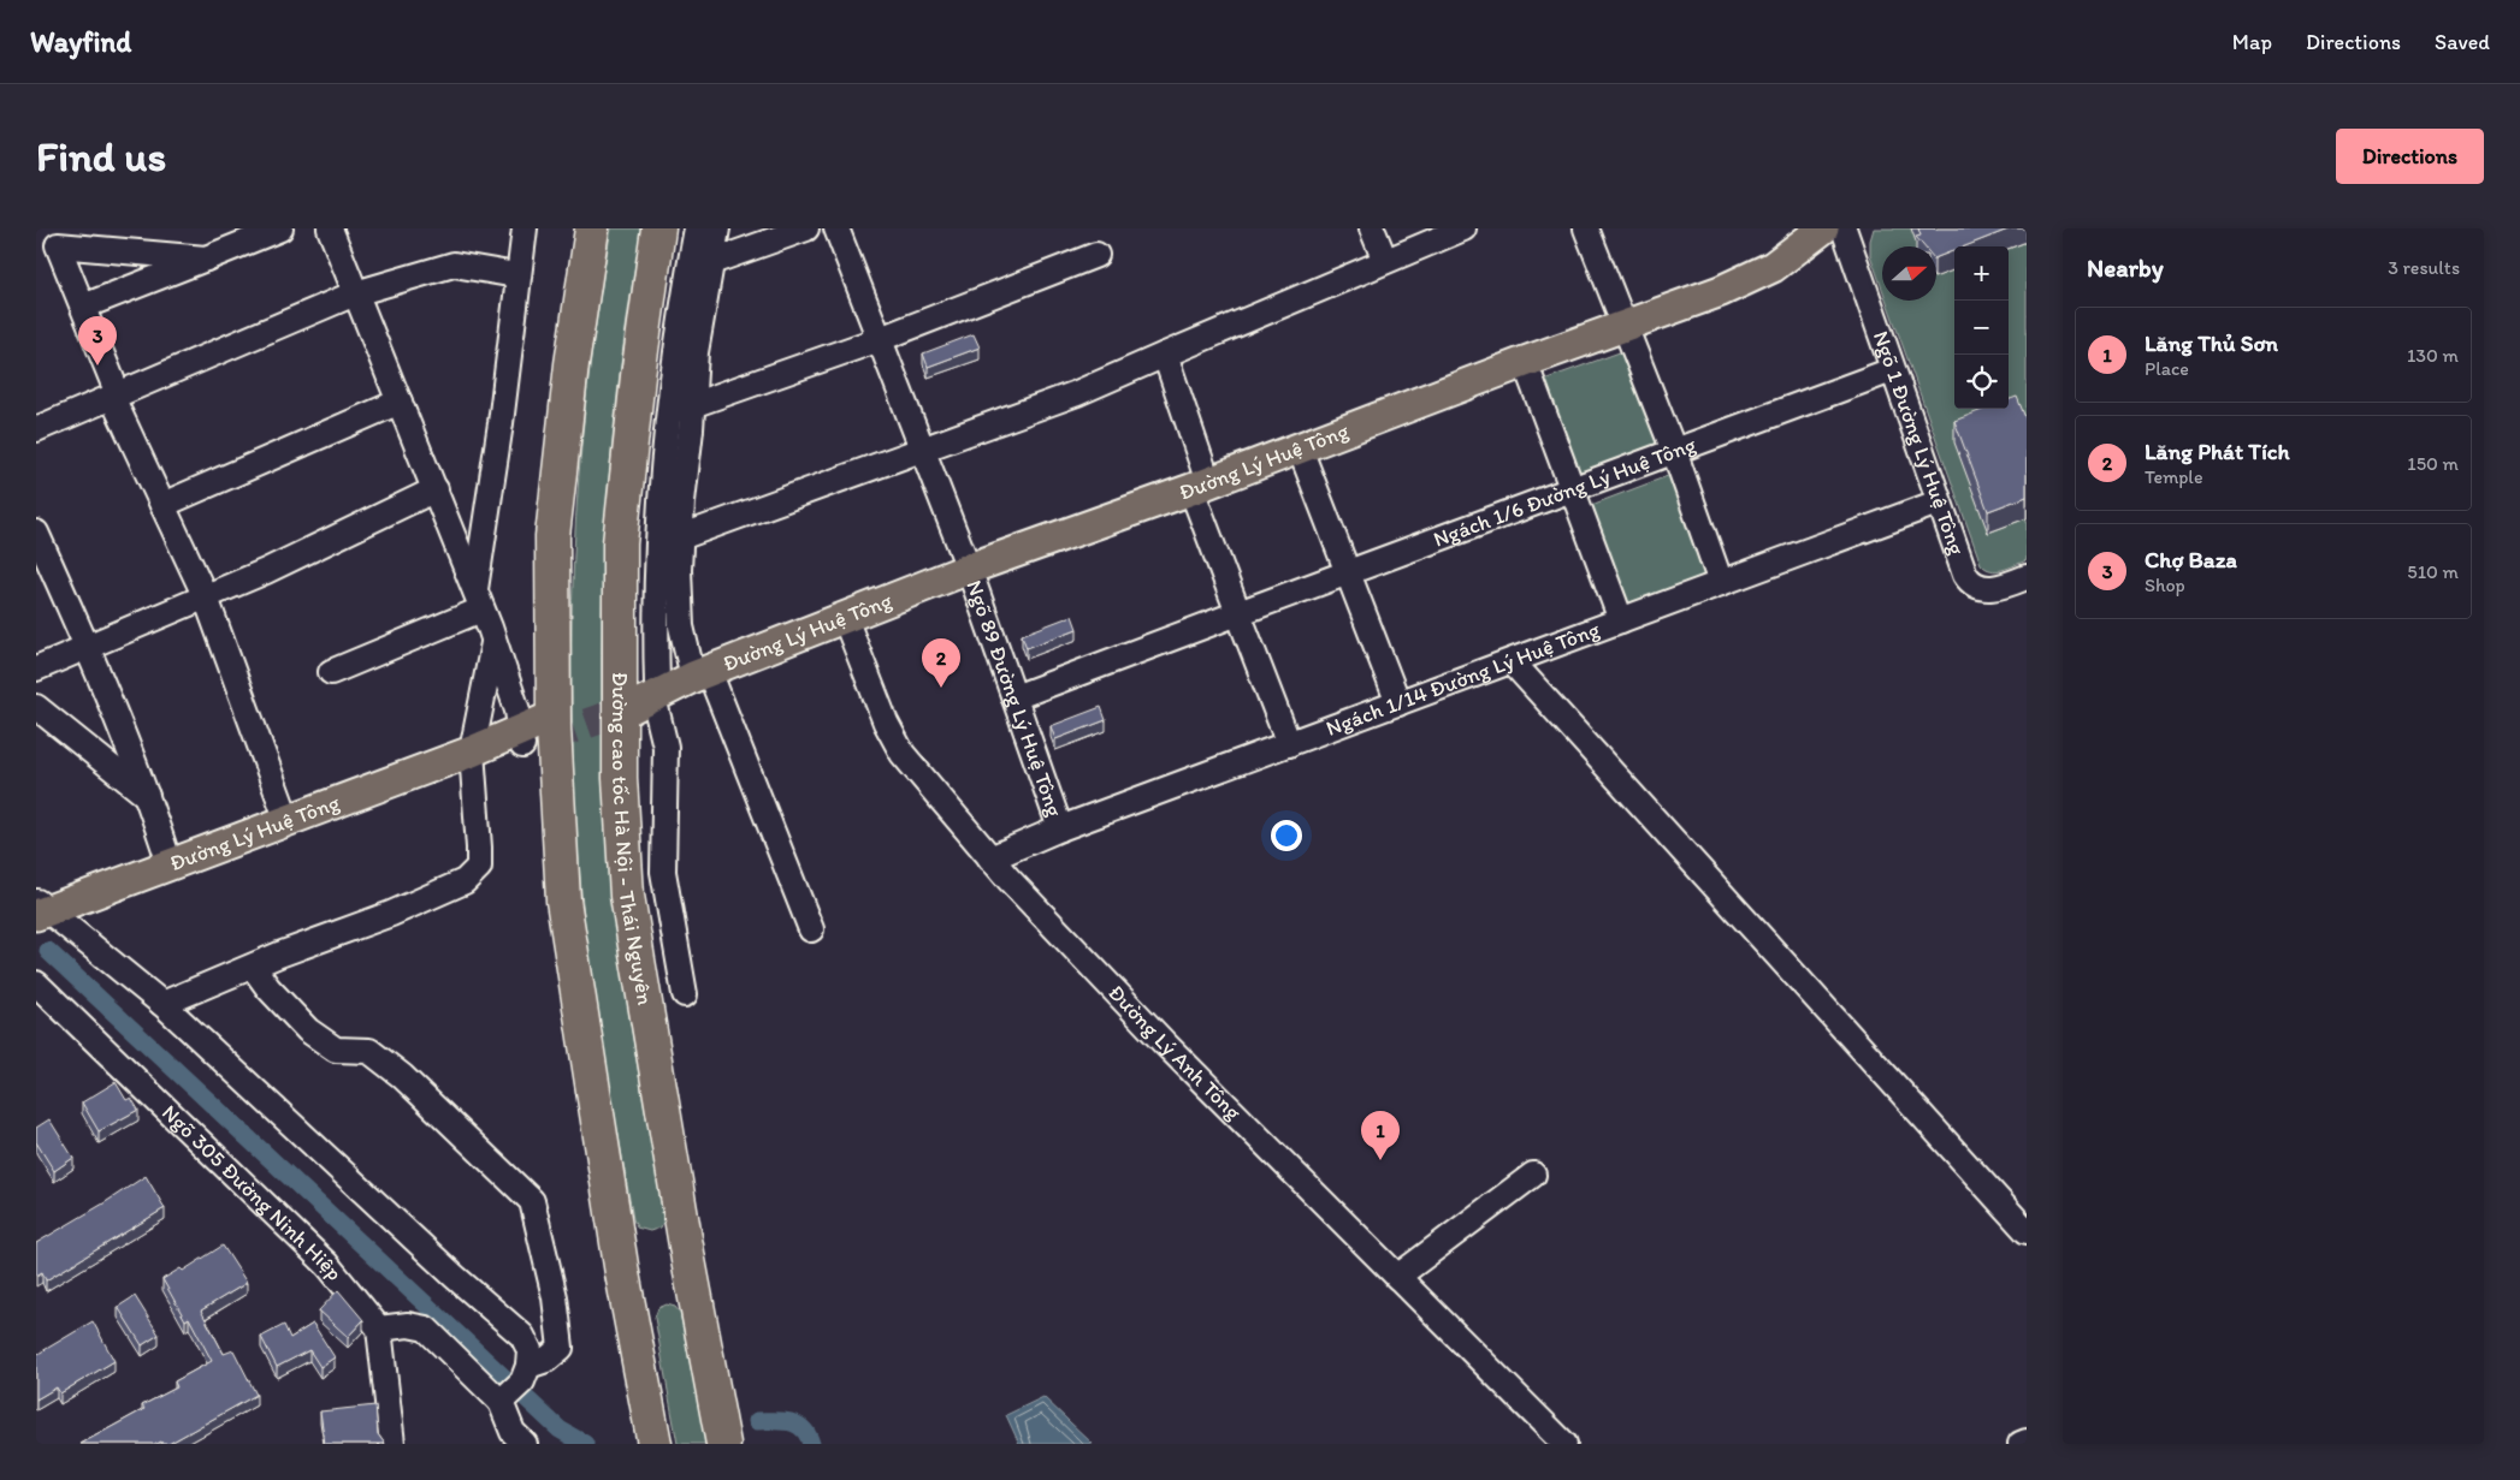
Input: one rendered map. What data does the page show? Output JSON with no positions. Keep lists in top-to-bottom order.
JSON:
{
  "streets": {
    "highway": ["Đường cao tốc Hà Nội - Thái Nguyên"],
    "main road": ["Đường Lý Huệ Tông"],
    "street": [
      "Ngõ 1 Đường Lý Huệ Tông",
      "Ngách 1/6 Đường Lý Huệ Tông",
      "Ngách 1/14 Đường Lý Huệ Tông",
      "Ngõ 89 Đường Lý Huệ Tông",
      "Đường Lý Anh Tông",
      "Ngõ 305 Đường Ninh Hiệp"
    ]
  },
  "crossings": [
    ["Ngõ 1 Đường Lý Huệ Tông", "Ngách 1/6 Đường Lý Huệ Tông"],
    ["Ngõ 1 Đường Lý Huệ Tông", "Ngách 1/14 Đường Lý Huệ Tông"],
    ["Đường Lý Huệ Tông", "Ngõ 89 Đường Lý Huệ Tông"],
    ["Đường Lý Huệ Tông", "Đường Lý Anh Tông"],
    ["Ngách 1/6 Đường Lý Huệ Tông", "Ngõ 89 Đường Lý Huệ Tông"],
    ["Ngách 1/14 Đường Lý Huệ Tông", "Ngõ 89 Đường Lý Huệ Tông"],
    ["Ngách 1/14 Đường Lý Huệ Tông", "Đường Lý Anh Tông"]
  ],
  "north": "right",
  "page": {
    "header": "Wayfind",
    "nav": ["Map", "Directions", "Saved"],
    "buttons": "Directions",
    "title": "Find us",
    "heading": ["Nearby", "3 results"],
    "map_buttons": ["+", "−"],
    "list": [
      {
        "mark": "1",
        "name": "Lăng Thủ Sơn",
        "note": "Place",
        "value": "130 m"
      },
      {
        "mark": "2",
        "name": "Lăng Phát Tích",
        "note": "Temple",
        "value": "150 m"
      },
      {
        "mark": "3",
        "name": "Chợ Baza",
        "note": "Shop",
        "value": "510 m"
      }
    ],
    "pins": ["3", "2", "1"]
  }
}
